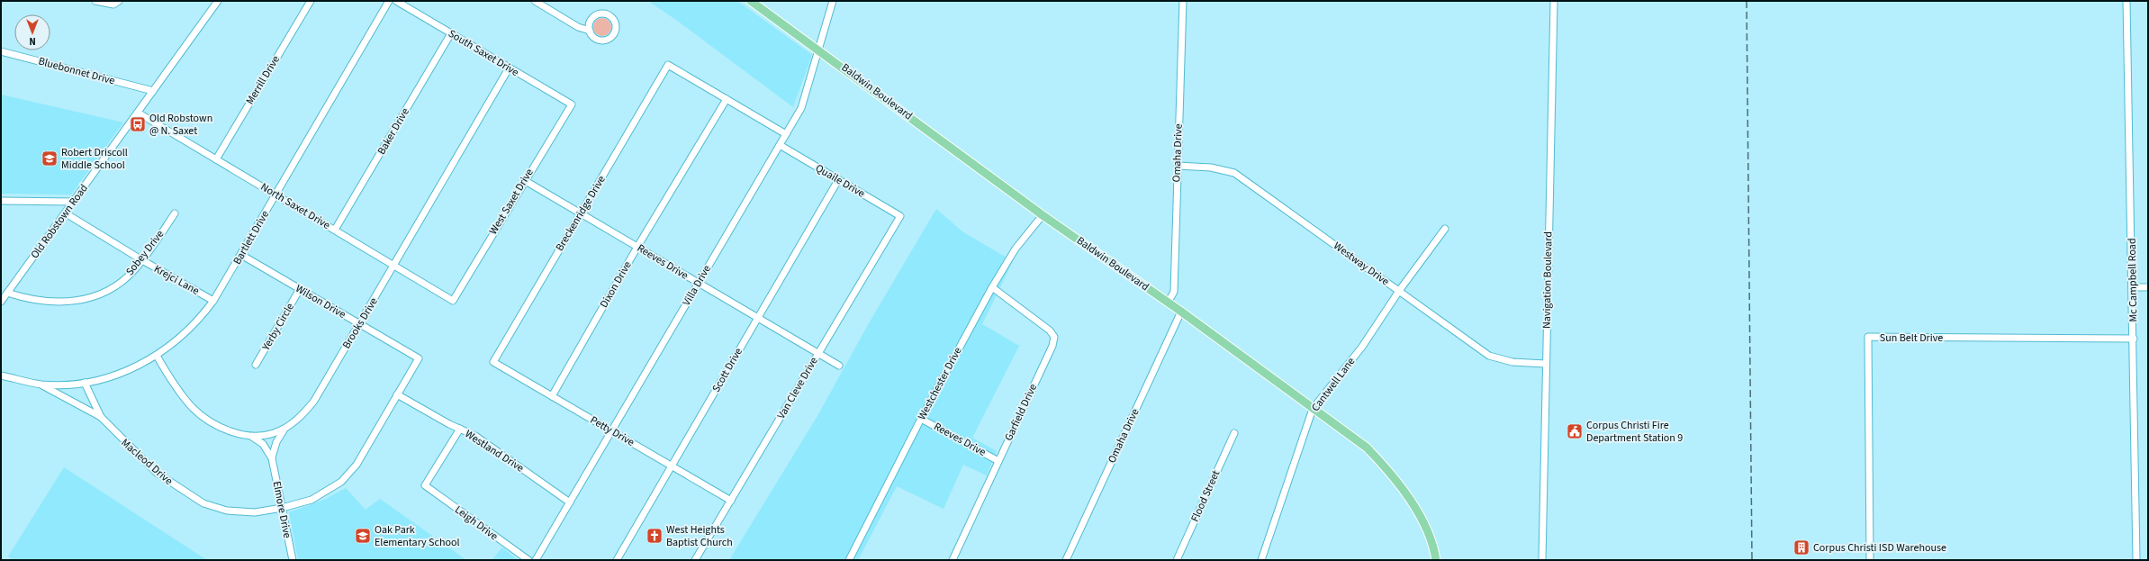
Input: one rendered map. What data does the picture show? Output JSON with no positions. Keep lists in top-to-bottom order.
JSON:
{
  "streets": {
    "main road": ["Baldwin Boulevard"],
    "street": [
      "South Saxet Drive",
      "Bluebonnet Drive",
      "Merrill Drive",
      "Baker Drive",
      "Omaha Drive",
      "Quaile Drive",
      "West Saxet Drive",
      "North Saxet Drive",
      "Breckenridge Drive",
      "Old Robstown Road",
      "Bartlett Drive",
      "Sobey Drive",
      "Reeves Drive",
      "Westway Drive",
      "Krejci Lane",
      "Navigation Boulevard",
      "Mc Campbell Road",
      "Dixon Drive",
      "Villa Drive",
      "Wilson Drive",
      "Brooks Drive",
      "Yerby Circle",
      "Sun Belt Drive",
      "Scott Drive",
      "Westchester Drive",
      "Cantwell Lane",
      "Van Cleve Drive",
      "Garfield Drive",
      "Petty Drive",
      "Westland Drive",
      "Macleod Drive",
      "Flood Street",
      "Elmore Drive",
      "Leigh Drive"
    ]
  },
  "crossings": [
    ["South Saxet Drive", "Baker Drive"],
    ["South Saxet Drive", "West Saxet Drive"],
    ["South Saxet Drive", "Brooks Drive"],
    ["Bluebonnet Drive", "Old Robstown Road"],
    ["Merrill Drive", "North Saxet Drive"],
    ["Baldwin Boulevard", "Omaha Drive"],
    ["Baldwin Boulevard", "Villa Drive"],
    ["Baldwin Boulevard", "Westchester Drive"],
    ["Baldwin Boulevard", "Cantwell Lane"],
    ["Baker Drive", "North Saxet Drive"],
    ["Omaha Drive", "Westway Drive"],
    ["Quaile Drive", "Villa Drive"],
    ["Quaile Drive", "Scott Drive"],
    ["Quaile Drive", "Van Cleve Drive"],
    ["West Saxet Drive", "North Saxet Drive"],
    ["West Saxet Drive", "Reeves Drive"],
    ["North Saxet Drive", "Old Robstown Road"],
    ["North Saxet Drive", "Bartlett Drive"],
    ["North Saxet Drive", "Brooks Drive"],
    ["Breckenridge Drive", "Reeves Drive"],
    ["Breckenridge Drive", "Dixon Drive"],
    ["Breckenridge Drive", "Petty Drive"],
    ["Old Robstown Road", "Sobey Drive"],
    ["Old Robstown Road", "Krejci Lane"],
    ["Bartlett Drive", "Krejci Lane"],
    ["Bartlett Drive", "Wilson Drive"],
    ["Bartlett Drive", "Brooks Drive"],
    ["Bartlett Drive", "Macleod Drive"],
    ["Sobey Drive", "Krejci Lane"],
    ["Reeves Drive", "Dixon Drive"],
    ["Reeves Drive", "Villa Drive"],
    ["Reeves Drive", "Scott Drive"],
    ["Reeves Drive", "Westchester Drive"],
    ["Reeves Drive", "Van Cleve Drive"],
    ["Reeves Drive", "Garfield Drive"],
    ["Westway Drive", "Navigation Boulevard"],
    ["Westway Drive", "Cantwell Lane"],
    ["Mc Campbell Road", "Sun Belt Drive"],
    ["Dixon Drive", "Petty Drive"],
    ["Villa Drive", "Petty Drive"],
    ["Villa Drive", "Westland Drive"],
    ["Wilson Drive", "Brooks Drive"],
    ["Wilson Drive", "Yerby Circle"],
    ["Wilson Drive", "Macleod Drive"],
    ["Brooks Drive", "Elmore Drive"],
    ["Scott Drive", "Petty Drive"],
    ["Westchester Drive", "Garfield Drive"],
    ["Van Cleve Drive", "Petty Drive"],
    ["Westland Drive", "Macleod Drive"],
    ["Westland Drive", "Leigh Drive"],
    ["Macleod Drive", "Elmore Drive"]
  ],
  "places": {
    "bus stop": ["Old Robstown @ N. Saxet"],
    "school or university": ["Robert Driscoll Middle School", "Oak Park Elementary School"],
    "public building": ["Corpus Christi Fire Department Station 9"],
    "church": ["West Heights Baptist Church"],
    "building": ["Corpus Christi ISD Warehouse"]
  },
  "north": "bottom"
}
